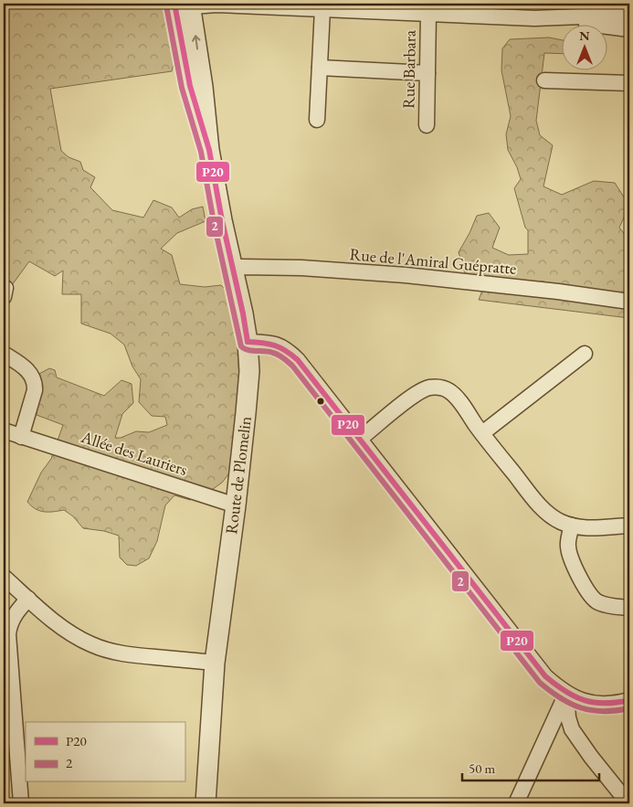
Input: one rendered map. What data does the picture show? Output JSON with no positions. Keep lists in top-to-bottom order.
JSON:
{
  "streets": {
    "street": [
      "Rue Barbara",
      "Rue de l'Amiral Guépratte",
      "Allée des Lauriers",
      "Route de Plomelin"
    ]
  },
  "crossings": [
    ["Rue de l'Amiral Guépratte", "Route de Plomelin"],
    ["Allée des Lauriers", "Route de Plomelin"]
  ],
  "lines": ["transit line P20", "transit line 2"],
  "legend": ["P20", "2"],
  "scale_bar": "50 m",
  "north": "top"
}
